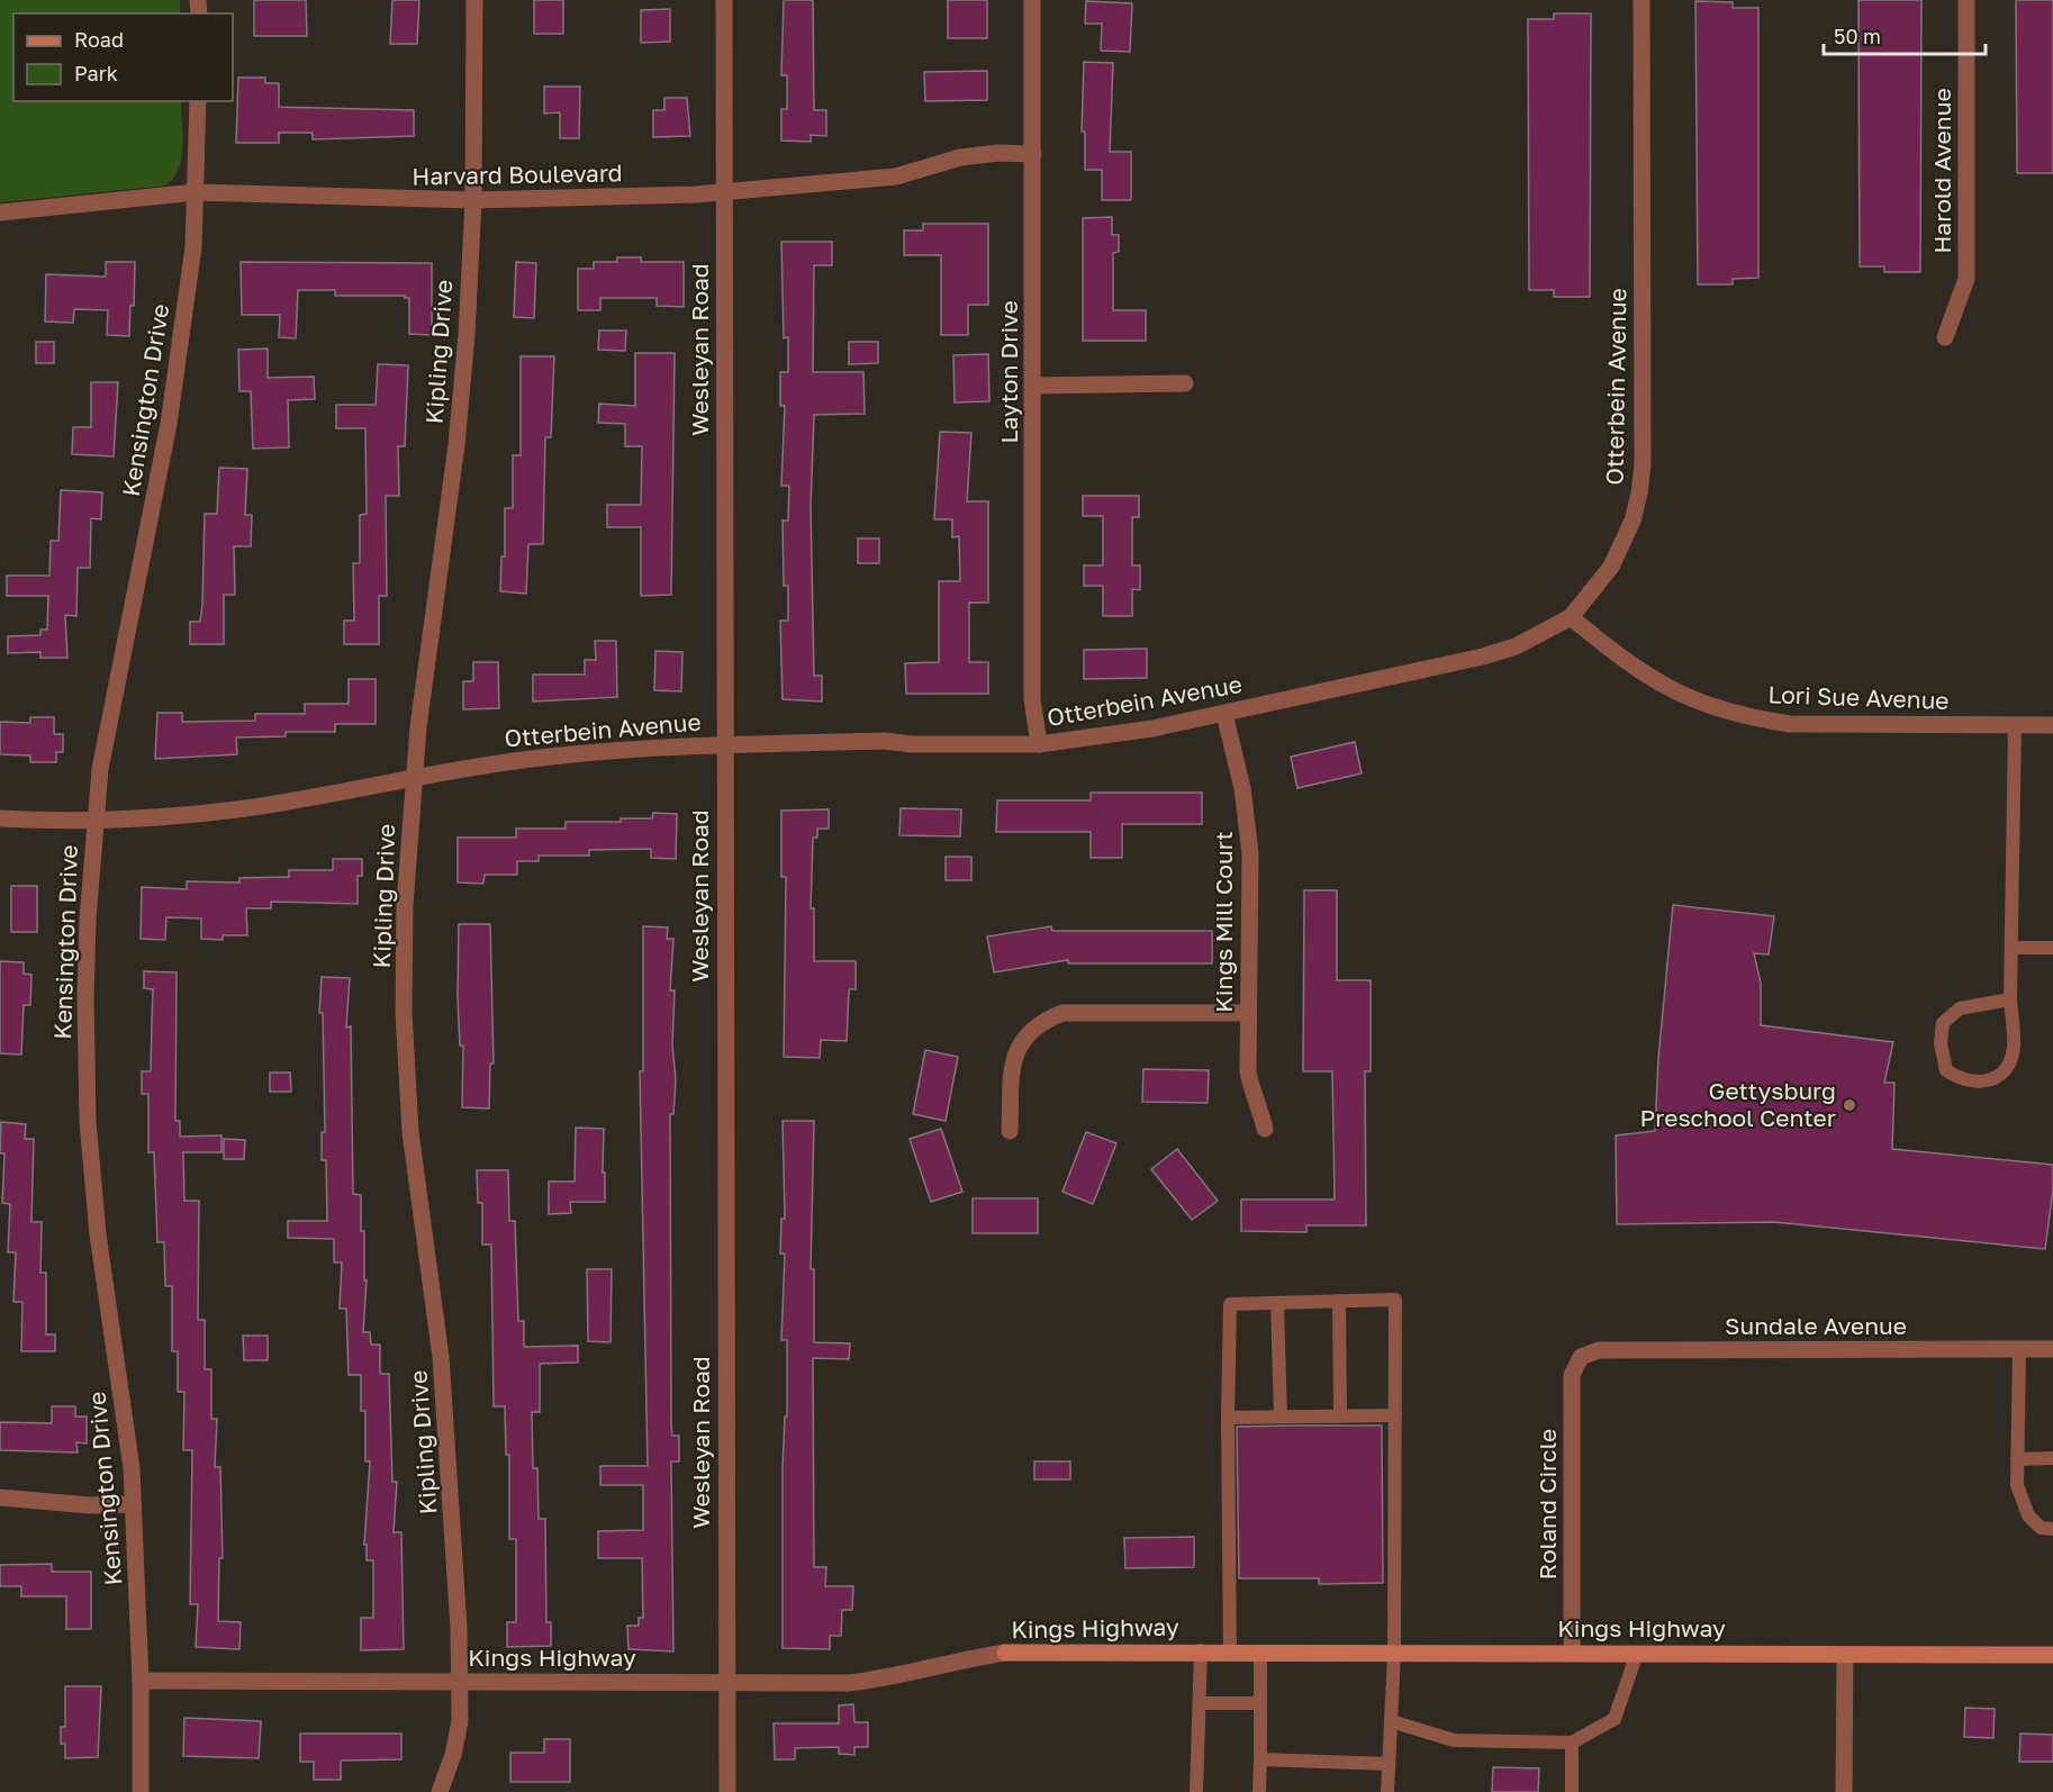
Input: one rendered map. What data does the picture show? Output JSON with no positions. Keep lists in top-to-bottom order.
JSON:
{
  "streets": {
    "street": [
      "Harold Avenue",
      "Harvard Boulevard",
      "Wesleyan Road",
      "Kipling Drive",
      "Layton Drive",
      "Otterbein Avenue",
      "Kensington Drive",
      "Lori Sue Avenue",
      "Kings Mill Court",
      "Sundale Avenue",
      "Roland Circle",
      "Kings Highway"
    ]
  },
  "crossings": [
    ["Harvard Boulevard", "Wesleyan Road"],
    ["Harvard Boulevard", "Kipling Drive"],
    ["Harvard Boulevard", "Layton Drive"],
    ["Harvard Boulevard", "Kensington Drive"],
    ["Wesleyan Road", "Otterbein Avenue"],
    ["Wesleyan Road", "Kings Highway"],
    ["Kipling Drive", "Otterbein Avenue"],
    ["Kipling Drive", "Kings Highway"],
    ["Layton Drive", "Otterbein Avenue"],
    ["Otterbein Avenue", "Kensington Drive"],
    ["Otterbein Avenue", "Lori Sue Avenue"],
    ["Otterbein Avenue", "Kings Mill Court"],
    ["Kensington Drive", "Kings Highway"],
    ["Sundale Avenue", "Roland Circle"],
    ["Roland Circle", "Kings Highway"]
  ],
  "places": ["Gettysburg Preschool Center"],
  "legend": ["Road", "Park"],
  "scale_bar": "50 m"
}
